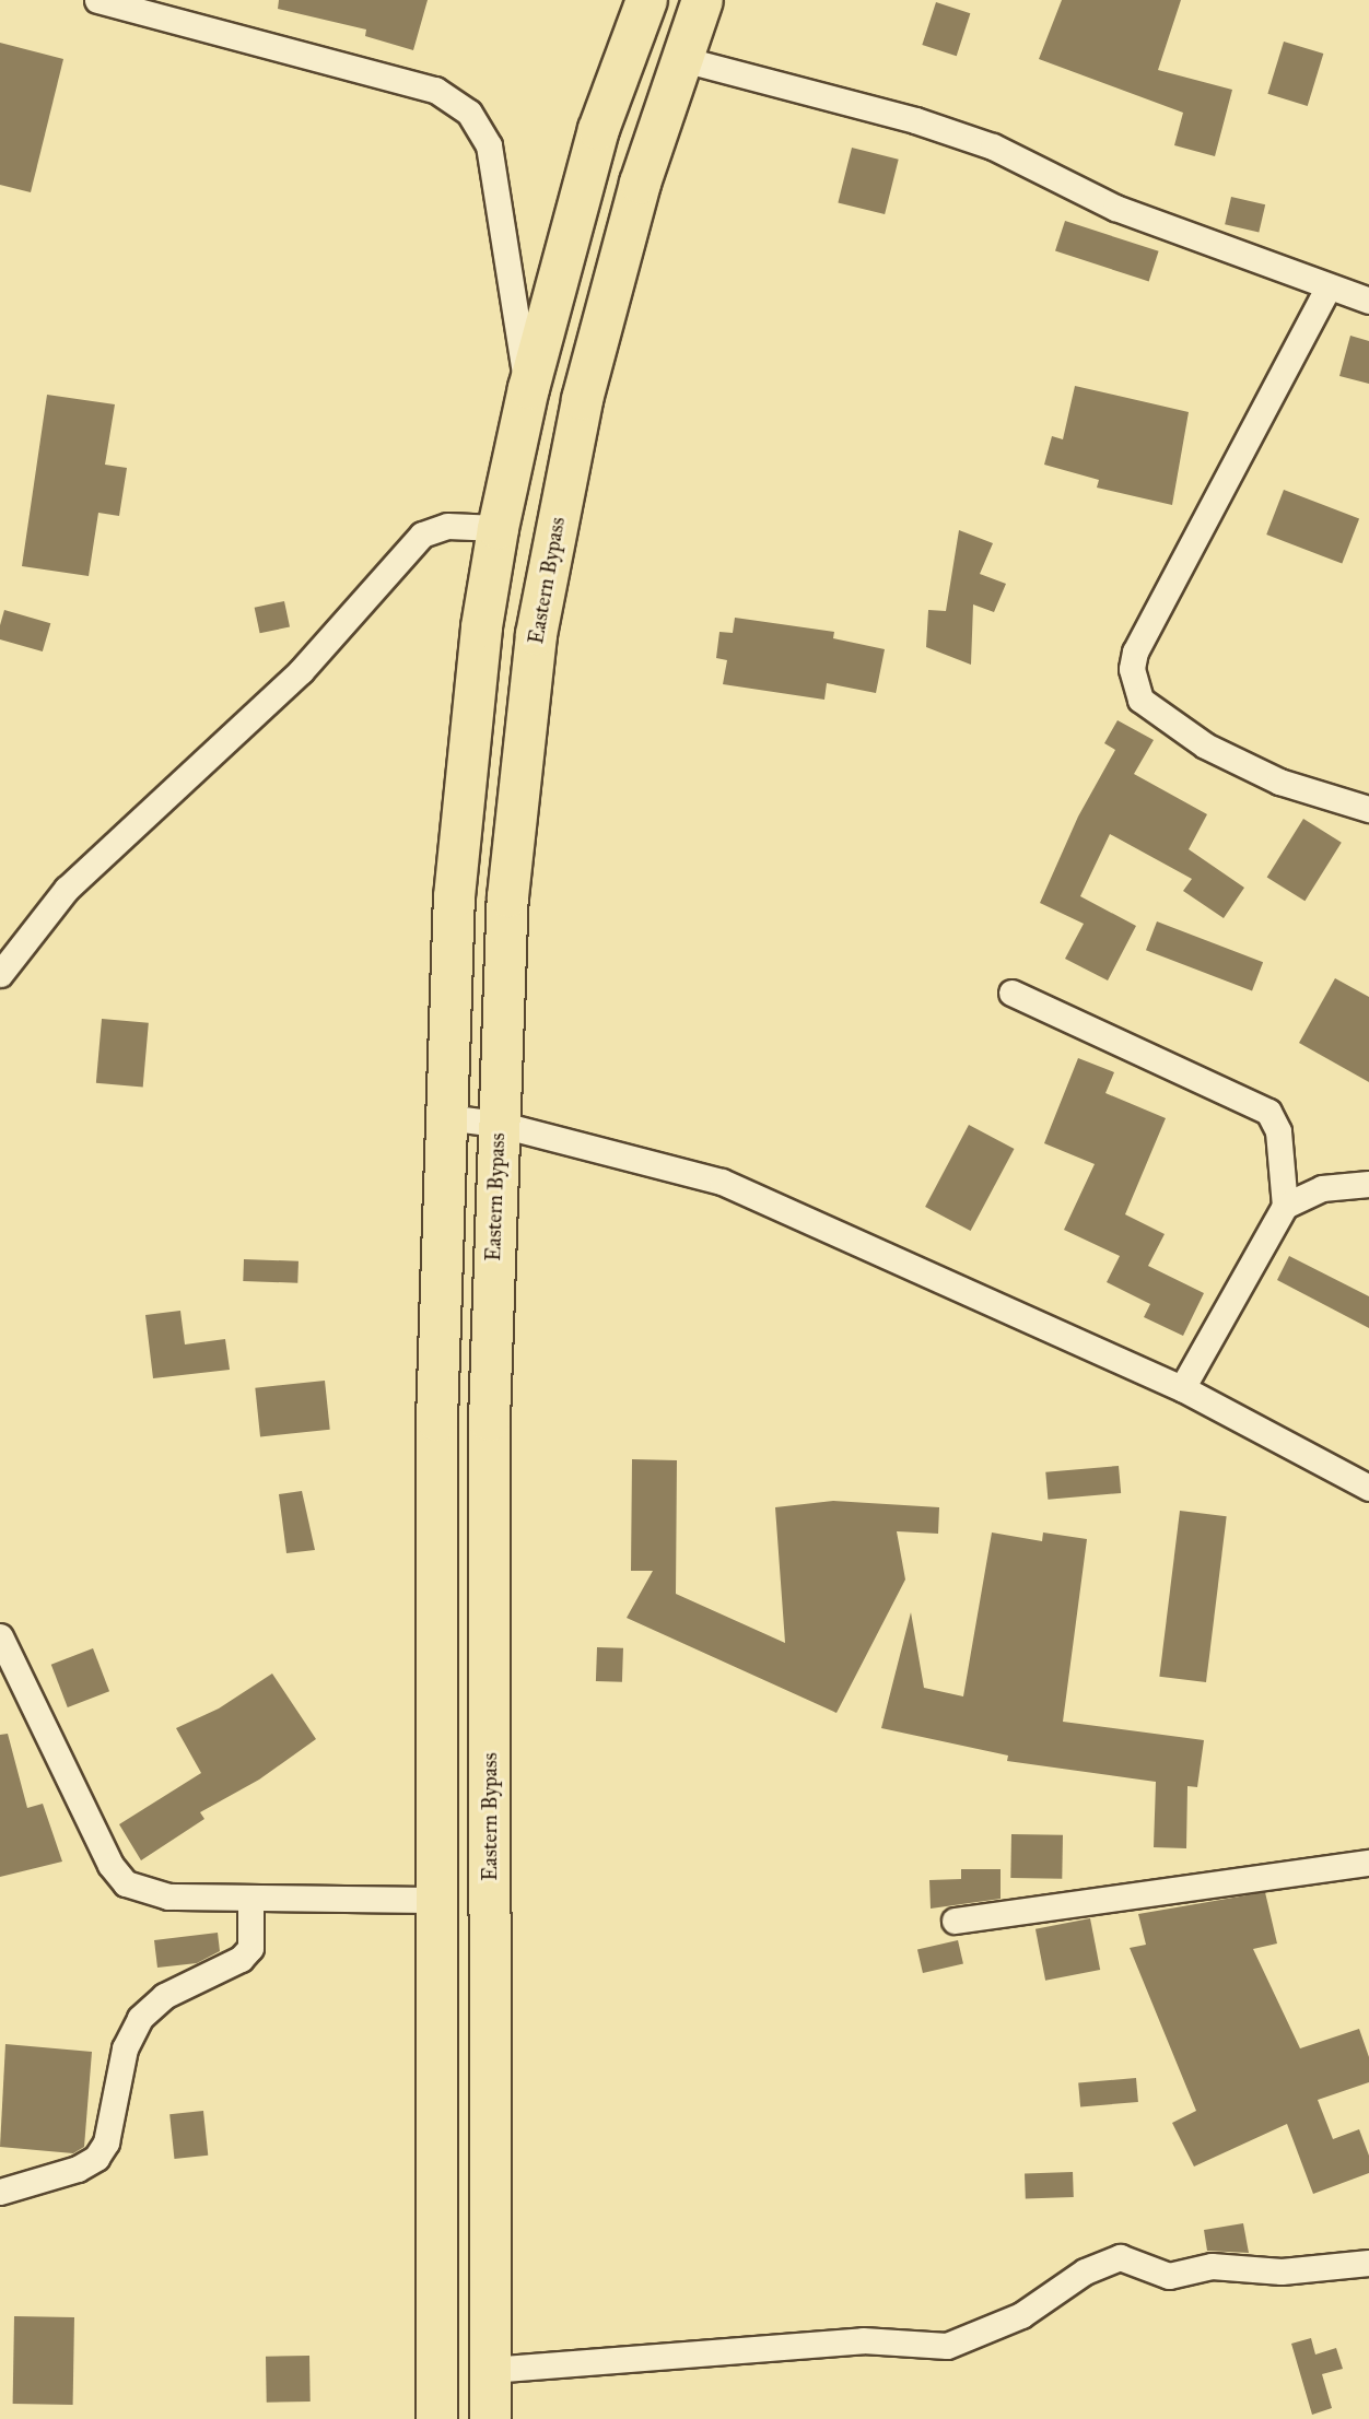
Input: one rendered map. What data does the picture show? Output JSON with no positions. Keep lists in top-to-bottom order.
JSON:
{
  "streets": {
    "main road": ["Eastern Bypass"]
  }
}
